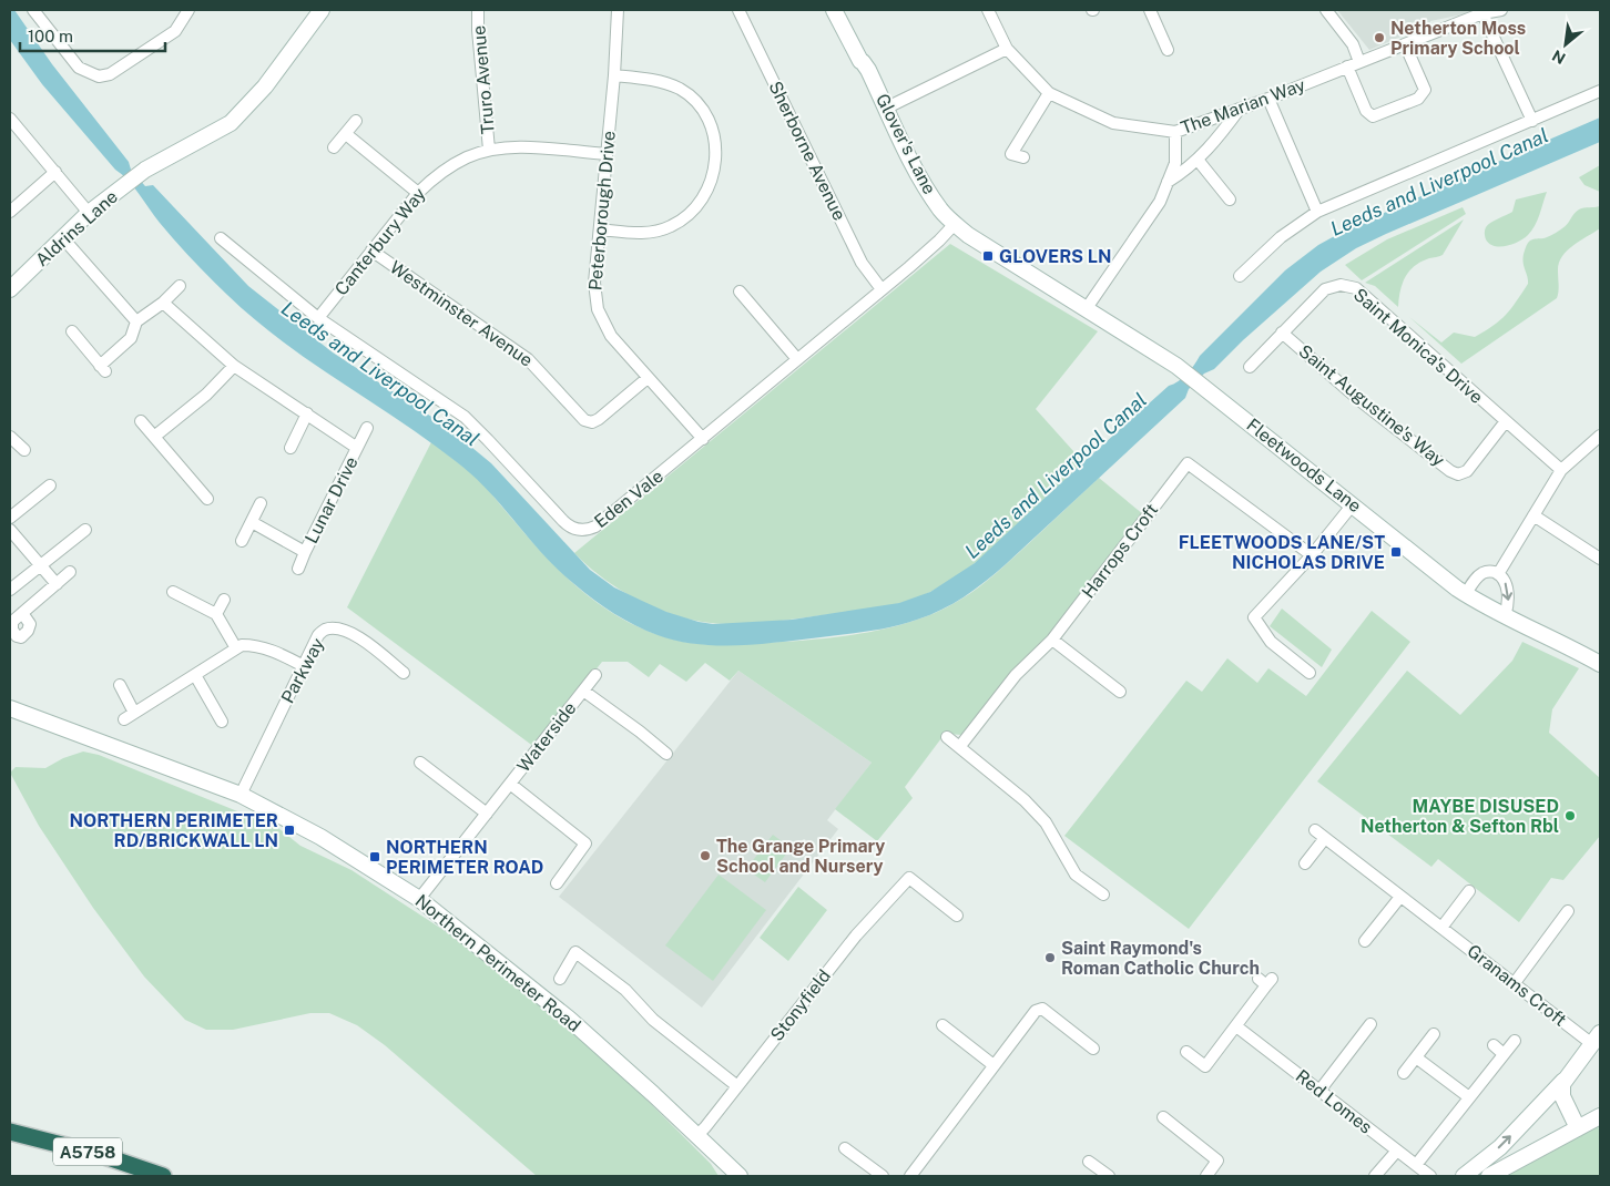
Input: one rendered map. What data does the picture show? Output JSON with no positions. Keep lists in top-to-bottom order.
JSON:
{
  "streets": {
    "highway": ["A5758"],
    "street": [
      "Truro Avenue",
      "The Marian Way",
      "Glover's Lane",
      "Sherborne Avenue",
      "Peterborough Drive",
      "Aldrins Lane",
      "Canterbury Way",
      "Westminster Avenue",
      "Saint Monica's Drive",
      "Saint Augustine's Way",
      "Fleetwoods Lane",
      "Eden Vale",
      "Lunar Drive",
      "Harrops Croft",
      "Parkway",
      "Waterside",
      "Northern Perimeter Road",
      "Granams Croft",
      "Stonyfield",
      "Red Lomes"
    ]
  },
  "crossings": [
    ["Truro Avenue", "Canterbury Way"],
    ["Glover's Lane", "Fleetwoods Lane"],
    ["Glover's Lane", "Eden Vale"],
    ["Sherborne Avenue", "Eden Vale"],
    ["Peterborough Drive", "Canterbury Way"],
    ["Peterborough Drive", "Westminster Avenue"],
    ["Peterborough Drive", "Eden Vale"],
    ["Canterbury Way", "Westminster Avenue"],
    ["Canterbury Way", "Eden Vale"],
    ["Saint Monica's Drive", "Saint Augustine's Way"],
    ["Parkway", "Northern Perimeter Road"],
    ["Waterside", "Northern Perimeter Road"],
    ["Northern Perimeter Road", "Stonyfield"]
  ],
  "water": ["Leeds and Liverpool Canal"],
  "places": {
    "other": [
      "Netherton Moss Primary School",
      "MAYBE DISUSED Netherton & Sefton Rbl",
      "The Grange Primary School and Nursery",
      "Saint Raymond's Roman Catholic Church"
    ],
    "transit": [
      "GLOVERS LN",
      "FLEETWOODS LANE/ST NICHOLAS DRIVE",
      "NORTHERN PERIMETER RD/BRICKWALL LN",
      "NORTHERN PERIMETER ROAD"
    ]
  },
  "scale_bar": "100 m",
  "north": "bottom left"
}
